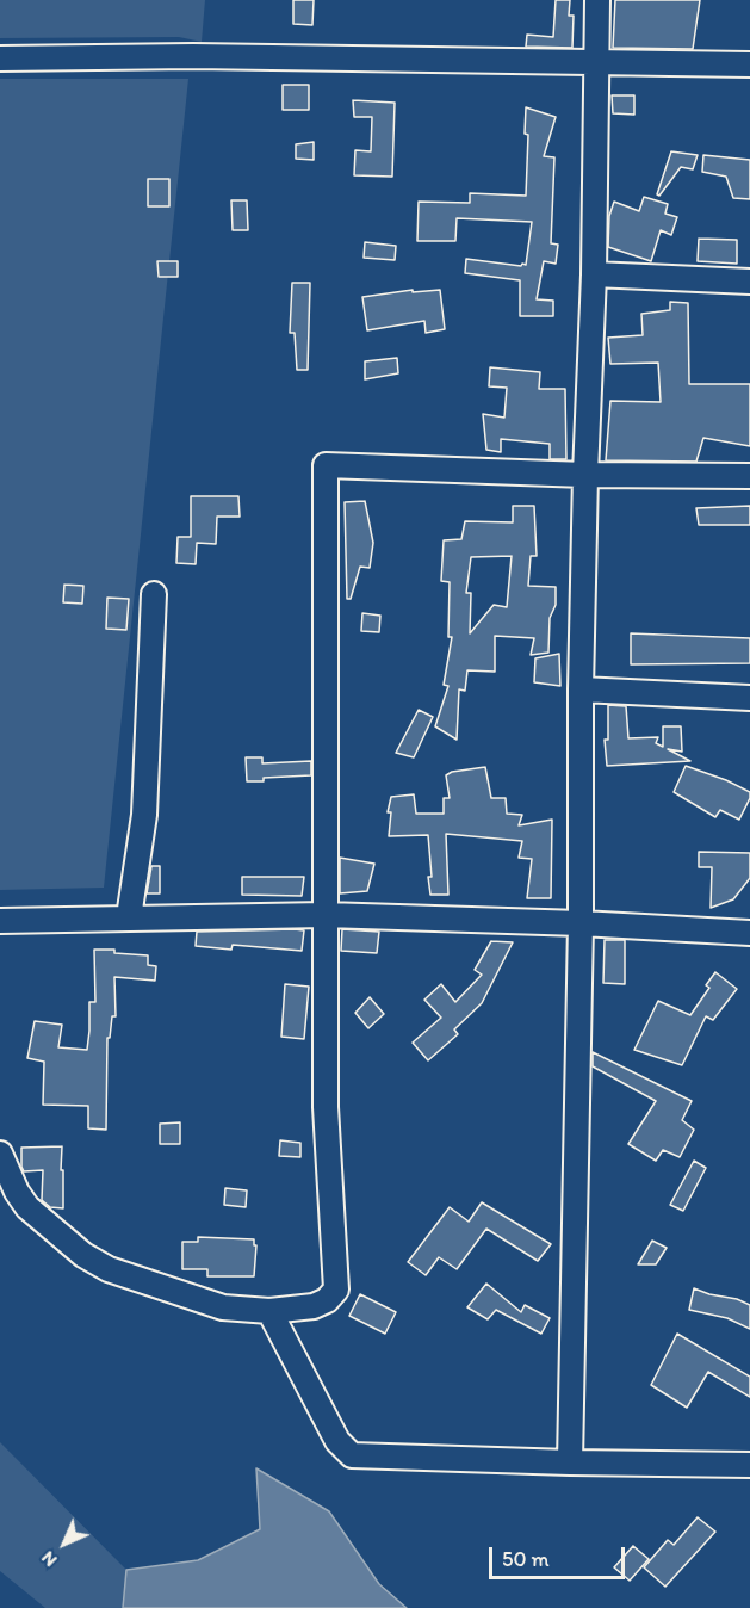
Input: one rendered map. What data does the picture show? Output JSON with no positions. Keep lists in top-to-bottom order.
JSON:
{
  "scale_bar": "50 m",
  "north": "bottom left"
}
